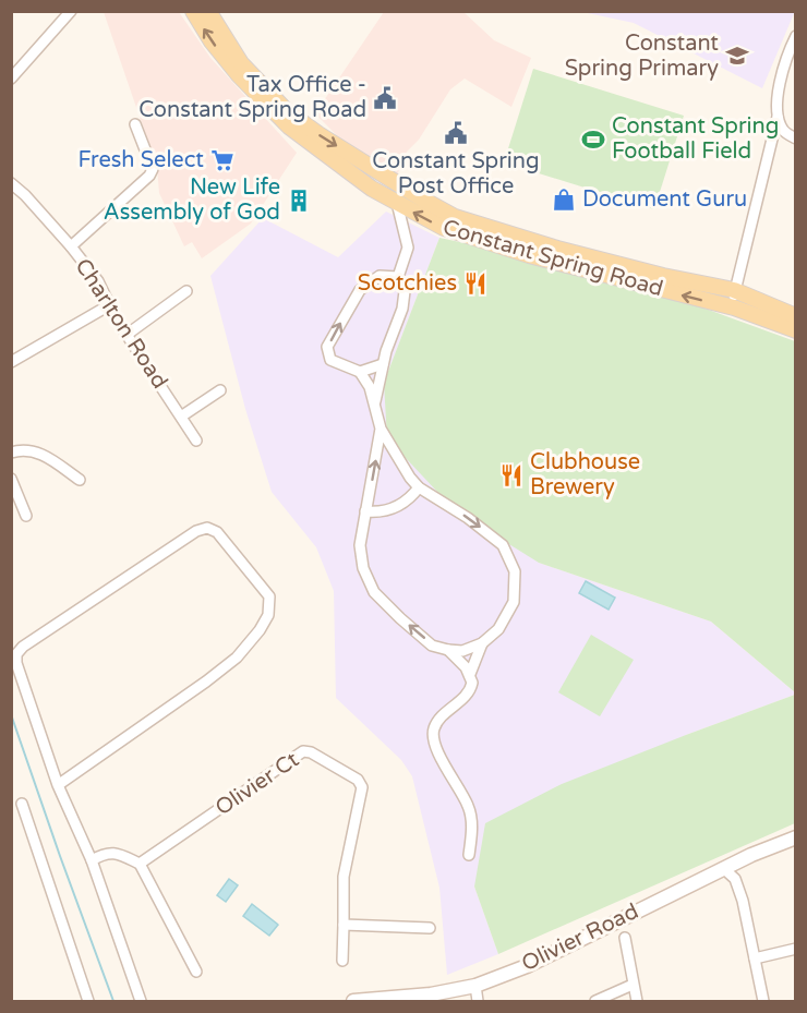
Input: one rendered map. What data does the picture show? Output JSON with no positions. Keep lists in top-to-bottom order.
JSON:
{
  "streets": {
    "main road": ["Constant Spring Road", "Olivier Road"],
    "street": ["Charlton Road", "Olivier Ct"]
  },
  "places": {
    "school or university": ["Constant Spring Primary"],
    "public building": ["Tax Office - Constant Spring Road", "Constant Spring Post Office"],
    "sports": ["Constant Spring Football Field"],
    "supermarket": ["Fresh Select"],
    "shop": ["Document Guru"],
    "building": ["New Life Assembly of God"],
    "restaurant": ["Scotchies", "Clubhouse Brewery"]
  }
}
